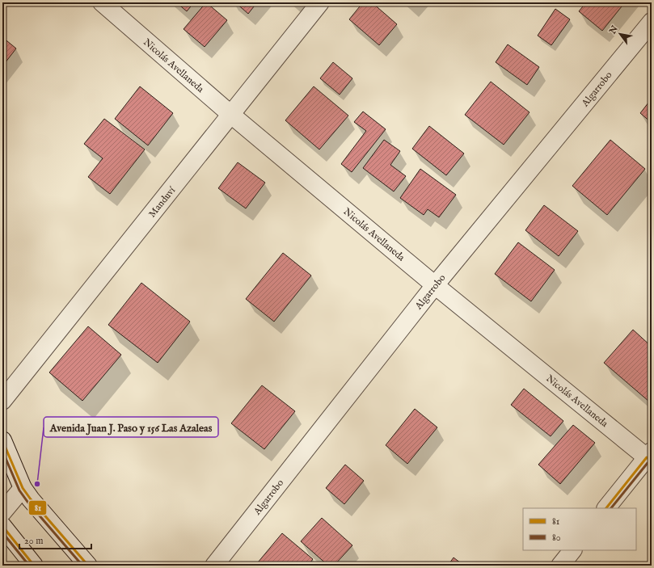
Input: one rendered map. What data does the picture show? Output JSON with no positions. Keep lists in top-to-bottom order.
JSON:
{
  "streets": {
    "street": ["Nicolás Avellaneda", "Algarrobo", "Manduví"]
  },
  "crossings": [
    ["Nicolás Avellaneda", "Algarrobo"],
    ["Nicolás Avellaneda", "Manduví"]
  ],
  "places": ["Avenida Juan J. Paso y 156 Las Azaleas"],
  "lines": ["transit line 81", "transit line 80"],
  "legend": ["81", "80"],
  "scale_bar": "20 m",
  "north": "top left"
}
